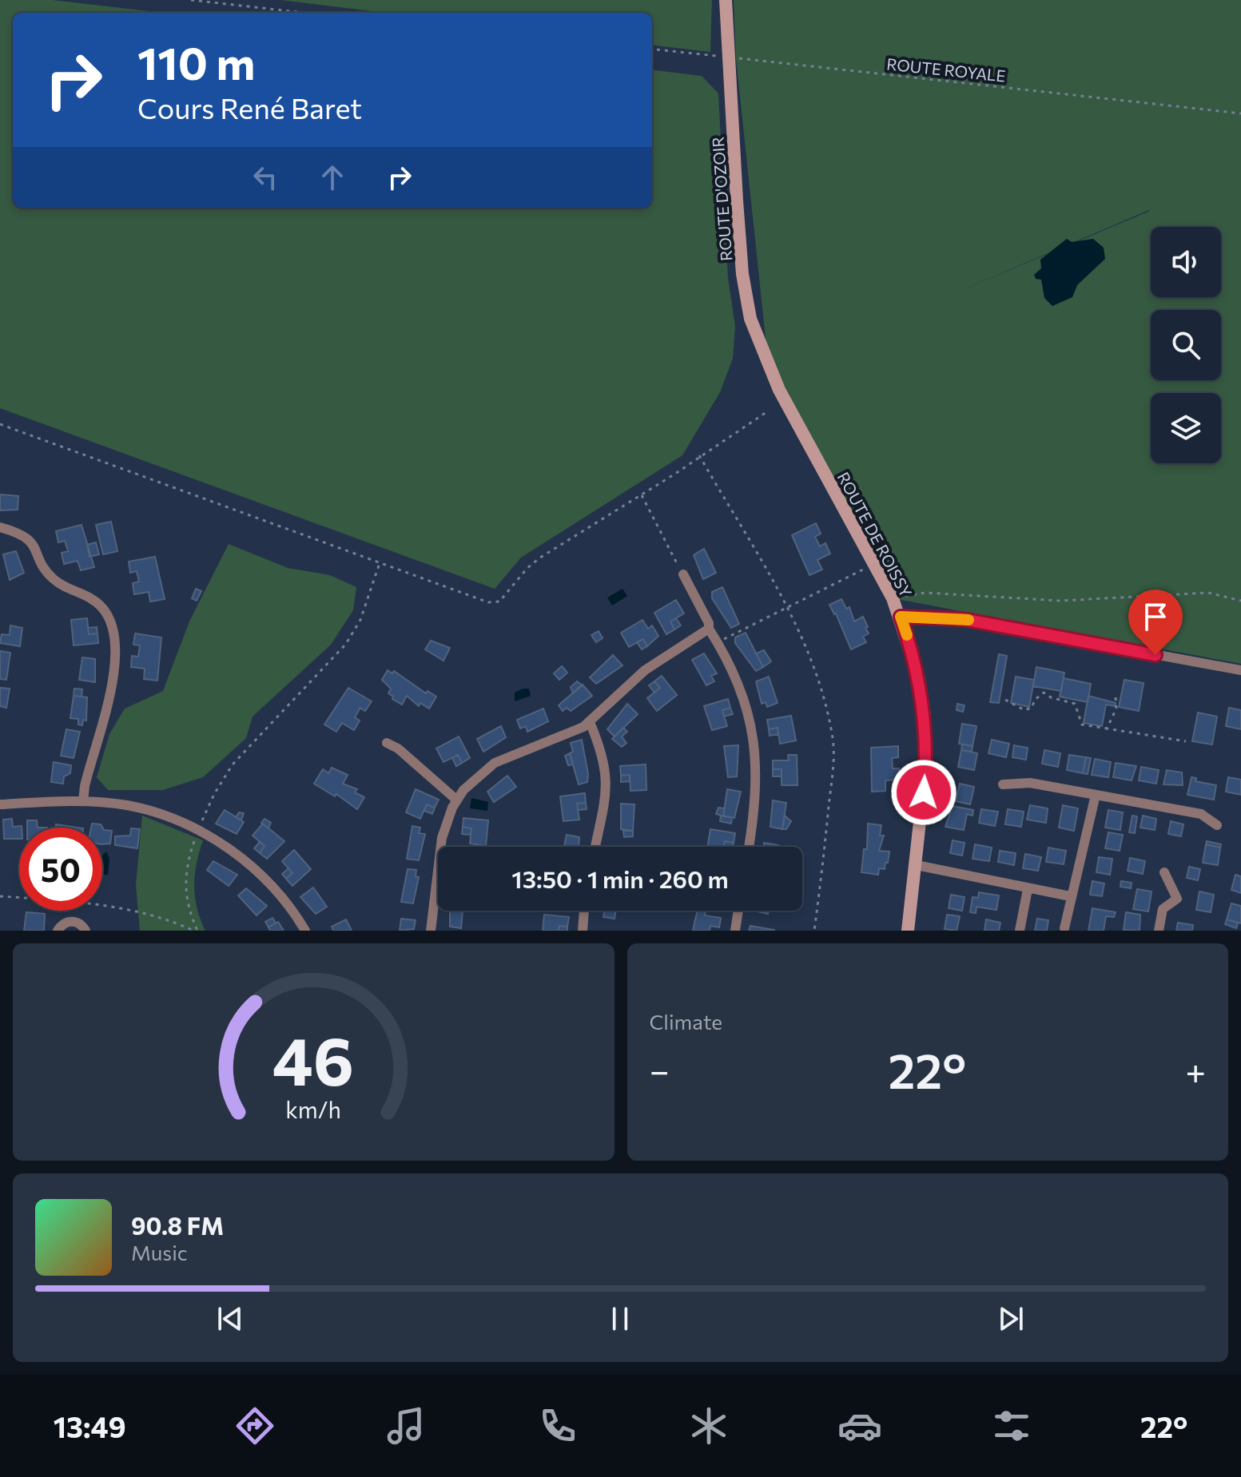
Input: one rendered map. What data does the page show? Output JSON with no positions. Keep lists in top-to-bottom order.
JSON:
{
  "streets": {
    "main road": ["ROUTE D'OZOIR", "ROUTE DE ROISSY"],
    "path": ["ROUTE ROYALE"]
  },
  "crossings": [
    ["ROUTE ROYALE", "ROUTE D'OZOIR"],
    ["ROUTE D'OZOIR", "ROUTE DE ROISSY"]
  ],
  "page": {
    "turn": ["110 m", "Cours René Baret"],
    "limit": "50",
    "trip": "13:50 · 1 min · 260 m",
    "tile": "Climate",
    "heat": ["−", "22°", "+"],
    "song": ["90.8 FM", "Music"],
    "tabs": ["13:49", "22°"],
    "gauge": ["46", "km/h"]
  }
}
